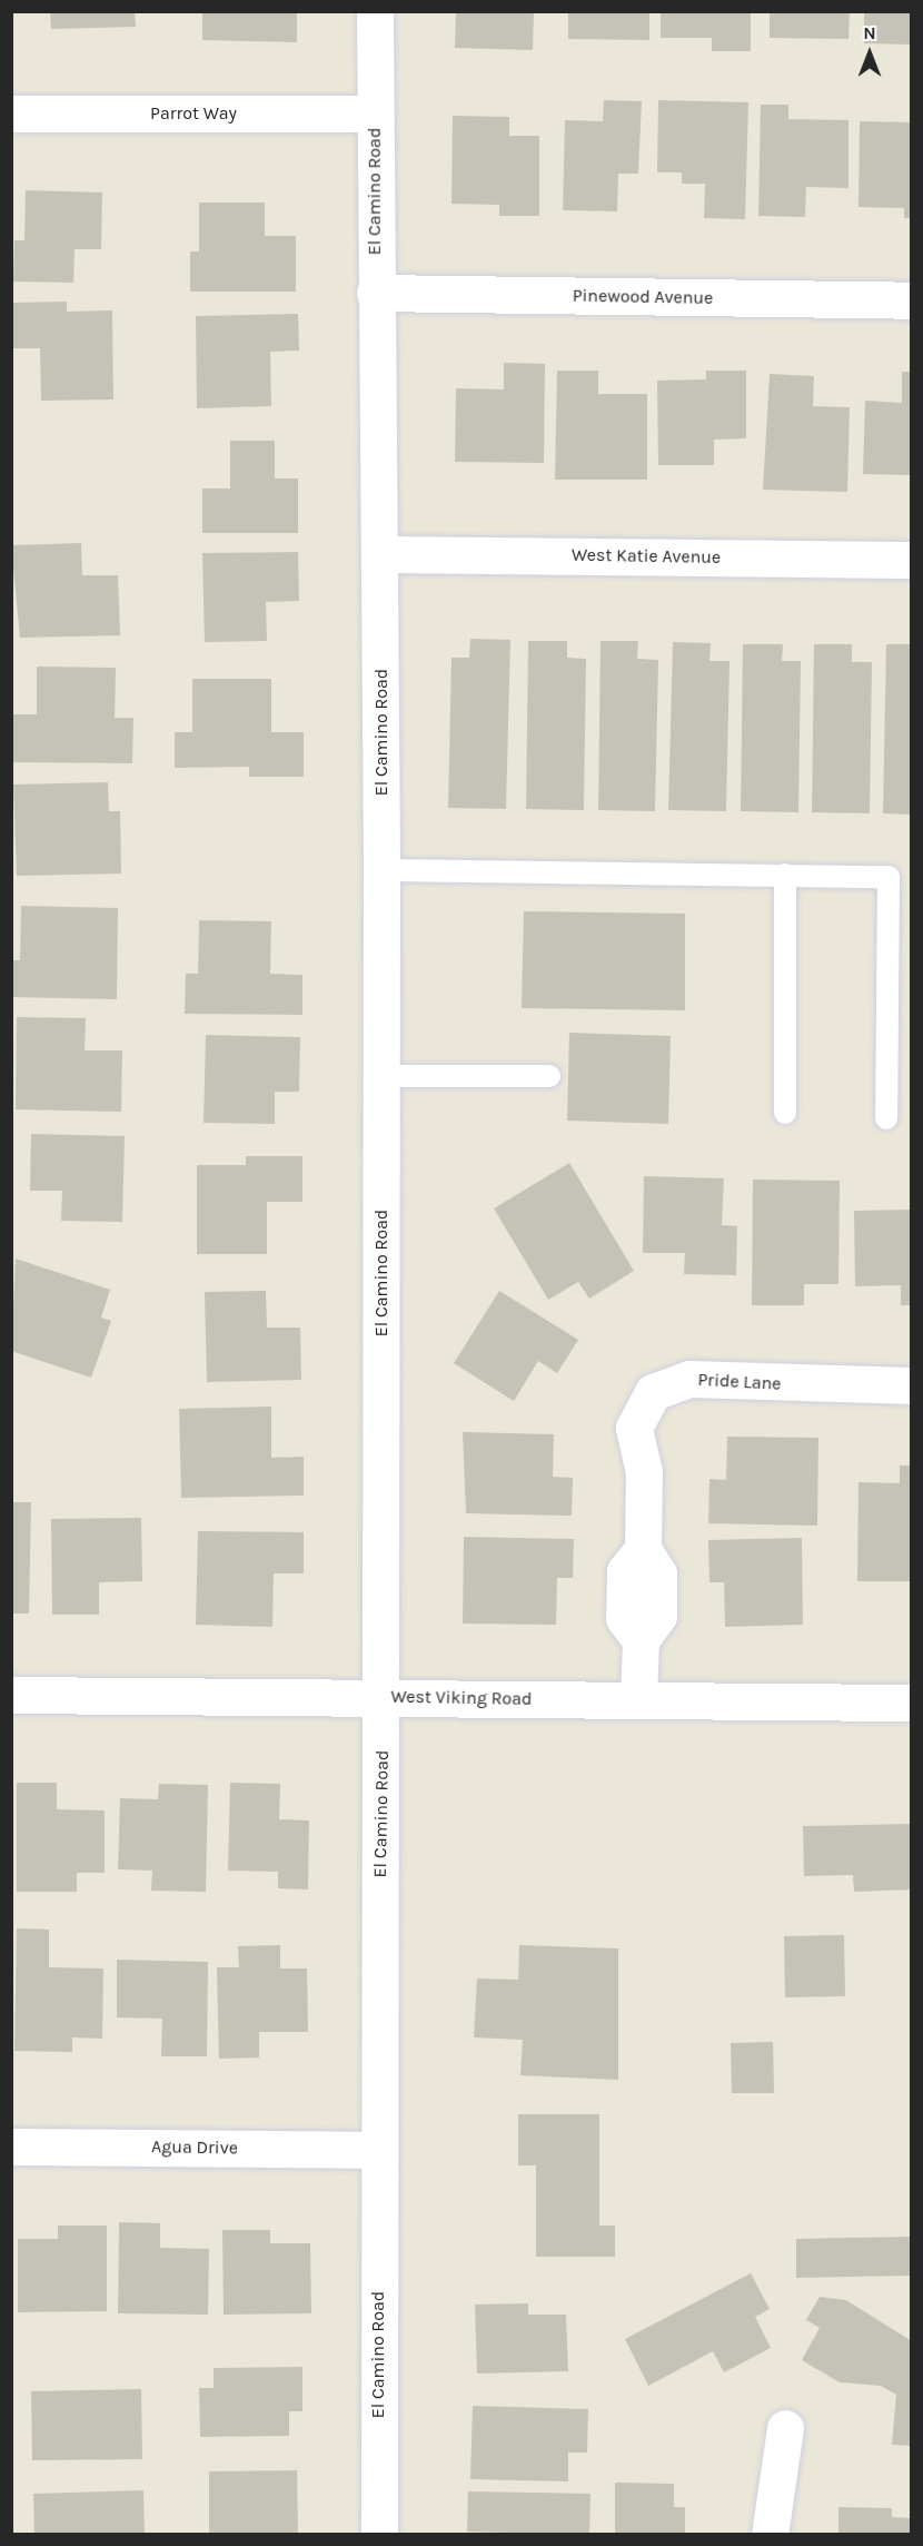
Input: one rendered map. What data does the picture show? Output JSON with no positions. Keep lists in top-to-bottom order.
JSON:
{
  "streets": {
    "street": [
      "Parrot Way",
      "El Camino Road",
      "Pinewood Avenue",
      "West Katie Avenue",
      "Pride Lane",
      "West Viking Road",
      "Agua Drive"
    ]
  },
  "crossings": [
    ["Parrot Way", "El Camino Road"],
    ["El Camino Road", "Pinewood Avenue"],
    ["El Camino Road", "West Katie Avenue"],
    ["El Camino Road", "West Viking Road"],
    ["El Camino Road", "Agua Drive"],
    ["Pride Lane", "West Viking Road"]
  ],
  "north": "top"
}
